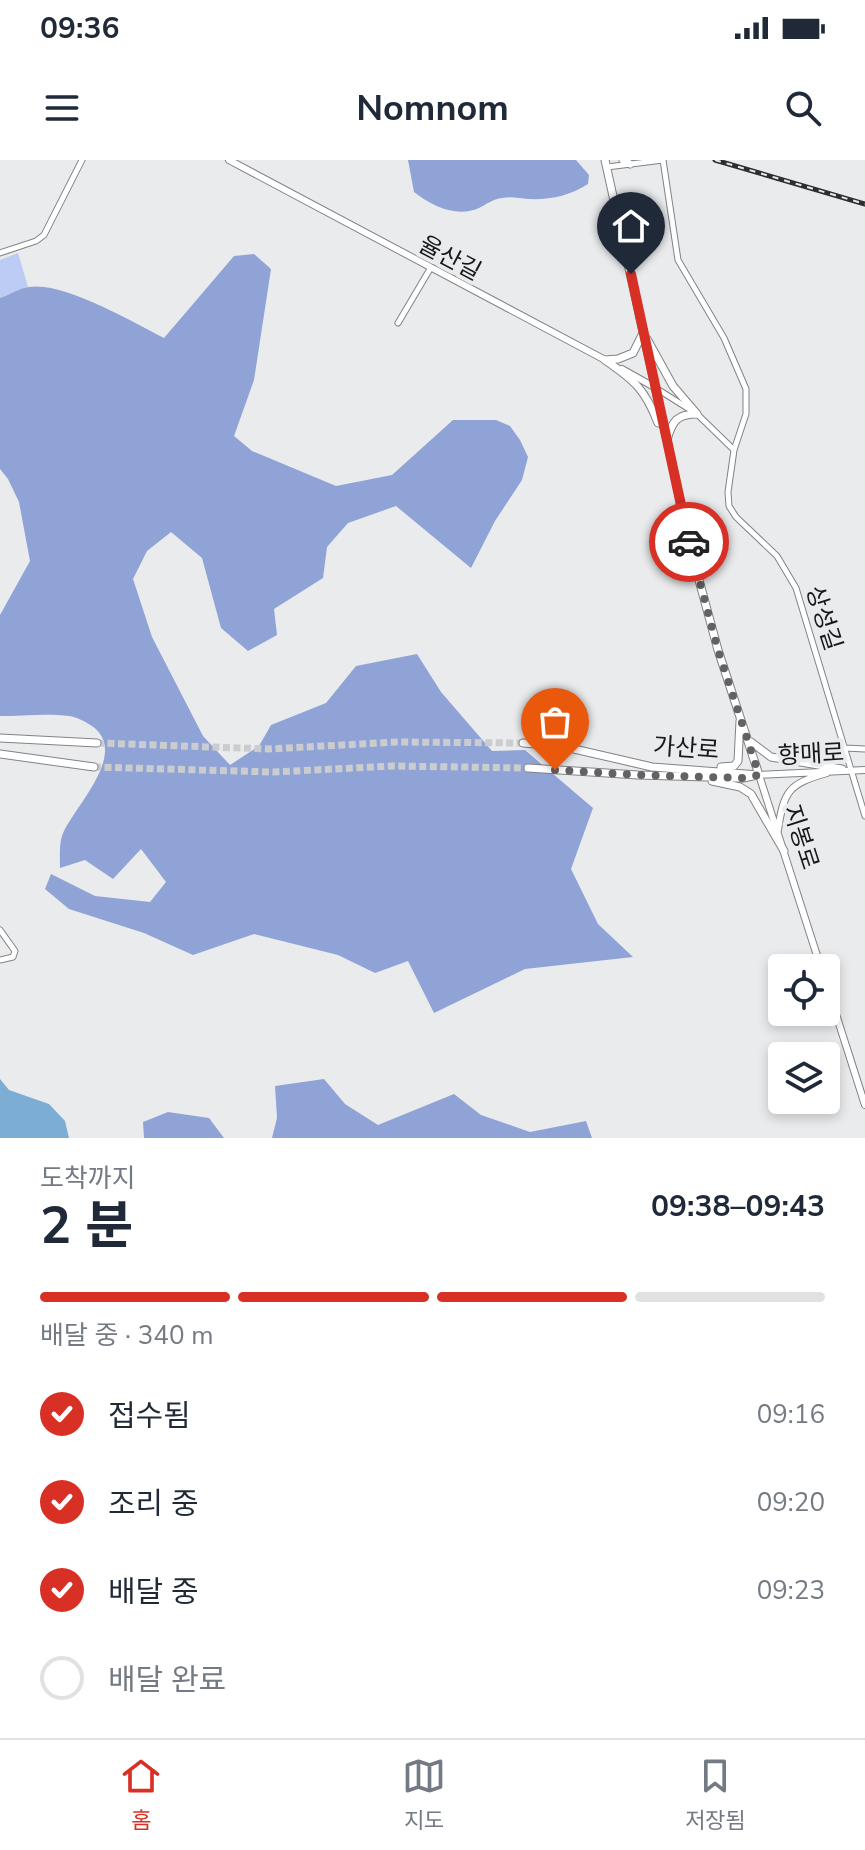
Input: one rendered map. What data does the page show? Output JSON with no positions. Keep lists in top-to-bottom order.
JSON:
{
  "streets": {
    "main road": ["가산로", "지봉로"],
    "street": ["율산길", "상성길", "향매로"]
  },
  "crossings": [
    ["율산길", "지봉로"],
    ["상성길", "향매로"],
    ["가산로", "향매로"],
    ["가산로", "지봉로"],
    ["향매로", "지봉로"]
  ],
  "page": {
    "status": "09:36",
    "header": "Nomnom",
    "heading": ["2 분", "도착까지", "09:38–09:43"],
    "bar": "배달 중 · 340 m",
    "list": [
      ["접수됨", "09:16"],
      ["조리 중", "09:20"],
      ["배달 중", "09:23"],
      "배달 완료"
    ],
    "tabs": ["홈", "지도", "저장됨"]
  }
}
